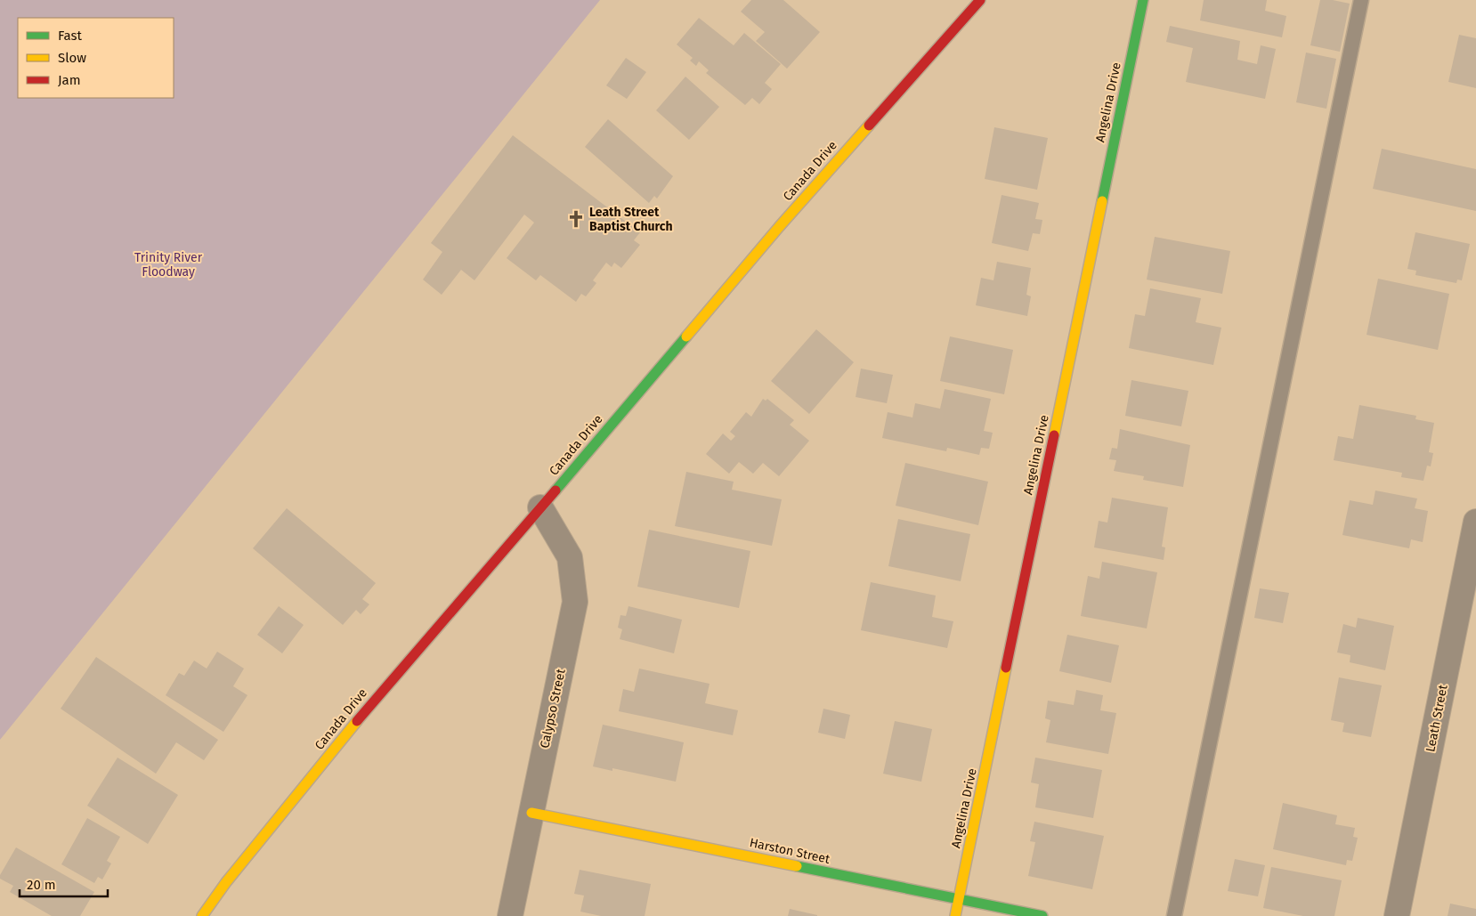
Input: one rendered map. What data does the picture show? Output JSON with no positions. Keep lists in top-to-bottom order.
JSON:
{
  "streets": {
    "street": [
      "Angelina Drive",
      "Canada Drive",
      "Calypso Street",
      "Leath Street",
      "Harston Street"
    ]
  },
  "crossings": [
    ["Angelina Drive", "Harston Street"],
    ["Canada Drive", "Calypso Street"],
    ["Calypso Street", "Harston Street"]
  ],
  "parks": ["Trinity River Floodway"],
  "places": {
    "church": ["Leath Street Baptist Church"]
  },
  "legend": ["Fast", "Slow", "Jam"],
  "scale_bar": "20 m"
}
